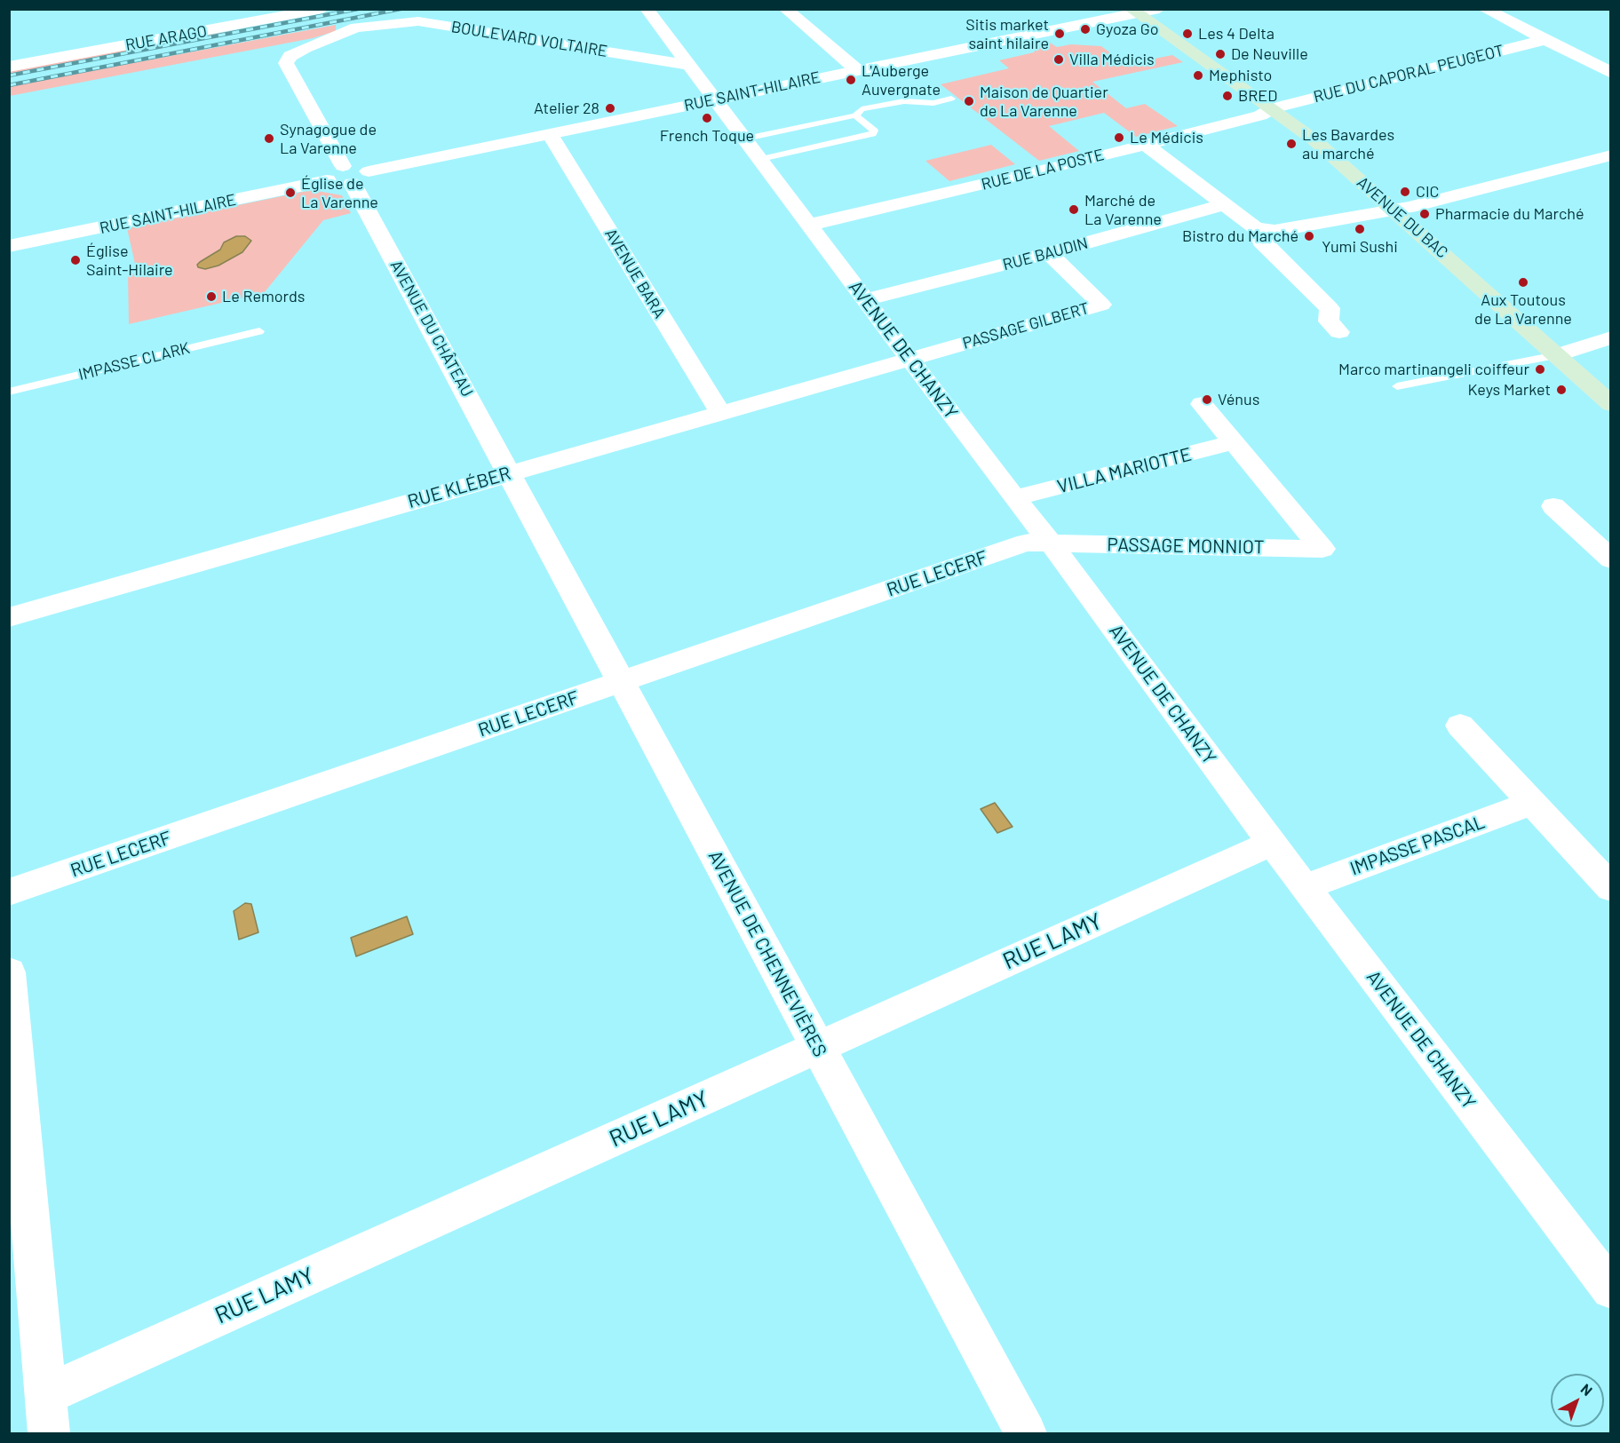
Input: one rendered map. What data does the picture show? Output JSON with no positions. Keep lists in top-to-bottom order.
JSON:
{
  "streets": {
    "main road": ["AVENUE DU BAC"],
    "street": [
      "RUE ARAGO",
      "BOULEVARD VOLTAIRE",
      "RUE DU CAPORAL PEUGEOT",
      "RUE SAINT-HILAIRE",
      "RUE DE LA POSTE",
      "RUE BAUDIN",
      "AVENUE BARA",
      "PASSAGE GILBERT",
      "AVENUE DU CHÂTEAU",
      "AVENUE DE CHANZY",
      "VILLA MARIOTTE",
      "RUE KLÉBER",
      "PASSAGE MONNIOT",
      "RUE LECERF",
      "IMPASSE PASCAL",
      "RUE LAMY",
      "AVENUE DE CHENNEVIÈRES"
    ],
    "lane": ["IMPASSE CLARK"]
  },
  "crossings": [
    ["BOULEVARD VOLTAIRE", "AVENUE DU CHÂTEAU"],
    ["RUE DU CAPORAL PEUGEOT", "RUE DE LA POSTE"],
    ["RUE DU CAPORAL PEUGEOT", "AVENUE DU BAC"],
    ["RUE SAINT-HILAIRE", "AVENUE DU BAC"],
    ["RUE SAINT-HILAIRE", "AVENUE BARA"],
    ["RUE SAINT-HILAIRE", "AVENUE DU CHÂTEAU"],
    ["RUE SAINT-HILAIRE", "AVENUE DE CHANZY"],
    ["RUE DE LA POSTE", "AVENUE DU BAC"],
    ["RUE DE LA POSTE", "AVENUE DE CHANZY"],
    ["RUE BAUDIN", "PASSAGE GILBERT"],
    ["RUE BAUDIN", "AVENUE DE CHANZY"],
    ["AVENUE BARA", "RUE KLÉBER"],
    ["PASSAGE GILBERT", "AVENUE DE CHANZY"],
    ["PASSAGE GILBERT", "RUE KLÉBER"],
    ["AVENUE DU CHÂTEAU", "RUE KLÉBER"],
    ["AVENUE DU CHÂTEAU", "AVENUE DE CHENNEVIÈRES"],
    ["AVENUE DE CHANZY", "VILLA MARIOTTE"],
    ["AVENUE DE CHANZY", "RUE KLÉBER"],
    ["AVENUE DE CHANZY", "PASSAGE MONNIOT"],
    ["AVENUE DE CHANZY", "RUE LECERF"],
    ["AVENUE DE CHANZY", "IMPASSE PASCAL"],
    ["AVENUE DE CHANZY", "RUE LAMY"],
    ["VILLA MARIOTTE", "PASSAGE MONNIOT"],
    ["RUE KLÉBER", "AVENUE DE CHENNEVIÈRES"],
    ["PASSAGE MONNIOT", "RUE LECERF"],
    ["RUE LECERF", "AVENUE DE CHENNEVIÈRES"],
    ["RUE LAMY", "AVENUE DE CHENNEVIÈRES"]
  ],
  "places": [
    "Gyoza Go",
    "Sitis market saint hilaire",
    "Les 4 Delta",
    "De Neuville",
    "Villa Médicis",
    "Mephisto",
    "L'Auberge Auvergnate",
    "BRED",
    "Maison de Quartier de La Varenne",
    "Atelier 28",
    "French Toque",
    "Le Médicis",
    "Synagogue de La Varenne",
    "Les Bavardes au marché",
    "CIC",
    "Église de La Varenne",
    "Marché de La Varenne",
    "Pharmacie du Marché",
    "Yumi Sushi",
    "Bistro du Marché",
    "Église Saint-Hilaire",
    "Aux Toutous de La Varenne",
    "Le Remords",
    "Marco martinangeli coiffeur",
    "Keys Market",
    "Vénus"
  ],
  "north": "top right"
}
